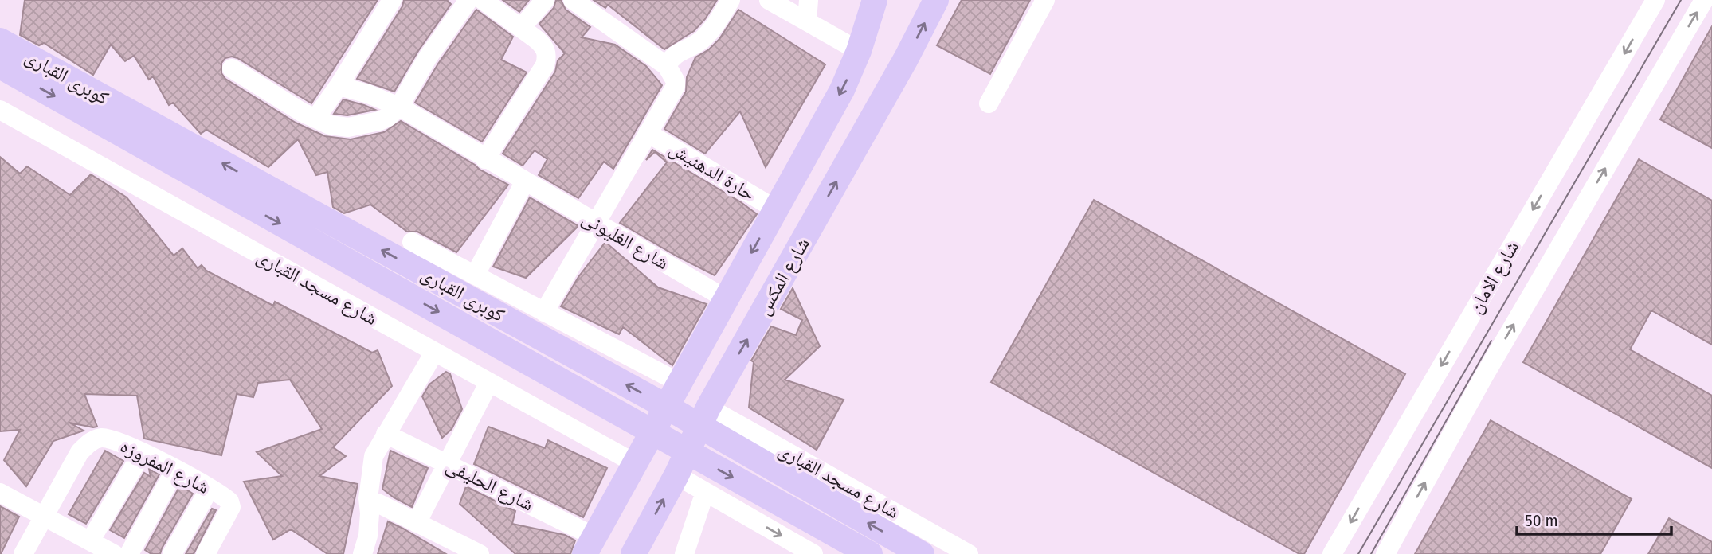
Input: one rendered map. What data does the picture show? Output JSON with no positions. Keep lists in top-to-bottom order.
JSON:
{
  "streets": {
    "main road": ["كوبرى القبارى", "شارع المكس"],
    "street": [
      "حارة الدهنيش",
      "شارع الغليونى",
      "شارع الامان",
      "شارع مسجد القبارى",
      "شارع المفروزه",
      "شارع الحليفى"
    ]
  },
  "crossings": [
    ["حارة الدهنيش", "شارع المكس"],
    ["شارع الغليونى", "شارع المكس"],
    ["شارع المكس", "شارع مسجد القبارى"],
    ["شارع المكس", "شارع الحليفى"]
  ],
  "scale_bar": "50 m"
}
